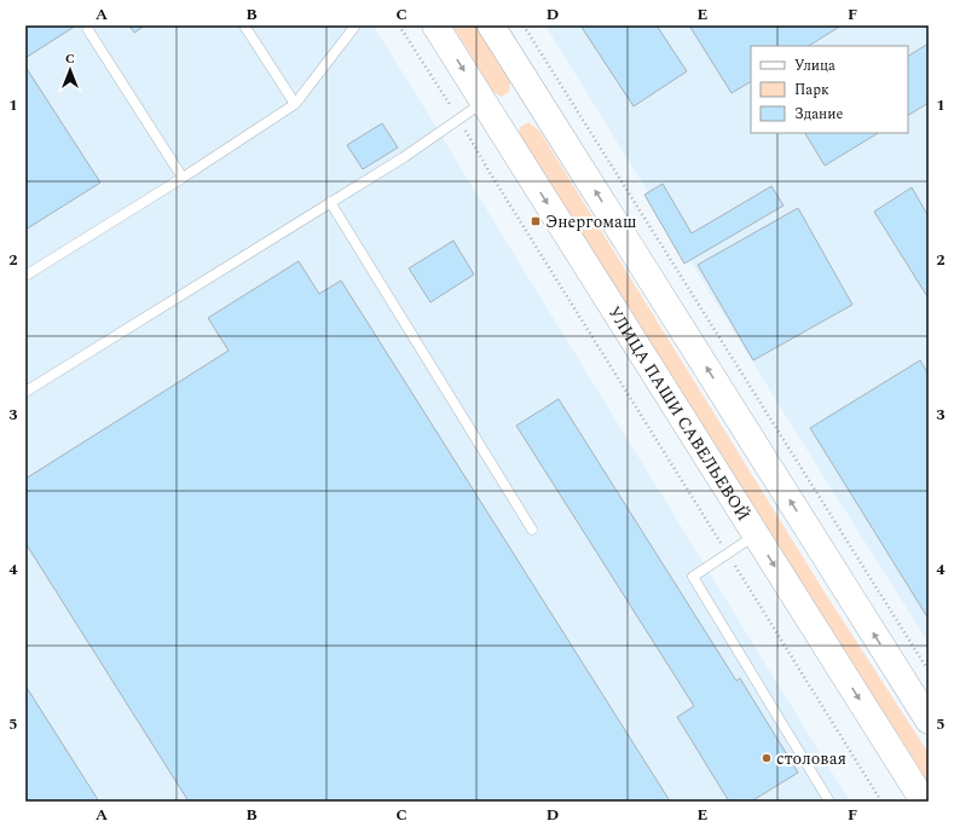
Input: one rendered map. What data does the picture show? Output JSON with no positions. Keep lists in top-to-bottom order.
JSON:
{
  "streets": {
    "street": ["УЛИЦА ПАШИ САВЕЛЬЕВОЙ"]
  },
  "places": {
    "transit": ["Энергомаш"],
    "other": ["столовая"]
  },
  "legend": ["Улица", "Парк", "Здание"],
  "north": "top",
  "grid": {
    "columns": [
      "A",
      "B",
      "C",
      "D",
      "E",
      "F"
    ],
    "rows": [
      "1",
      "2",
      "3",
      "4",
      "5"
    ]
  }
}
